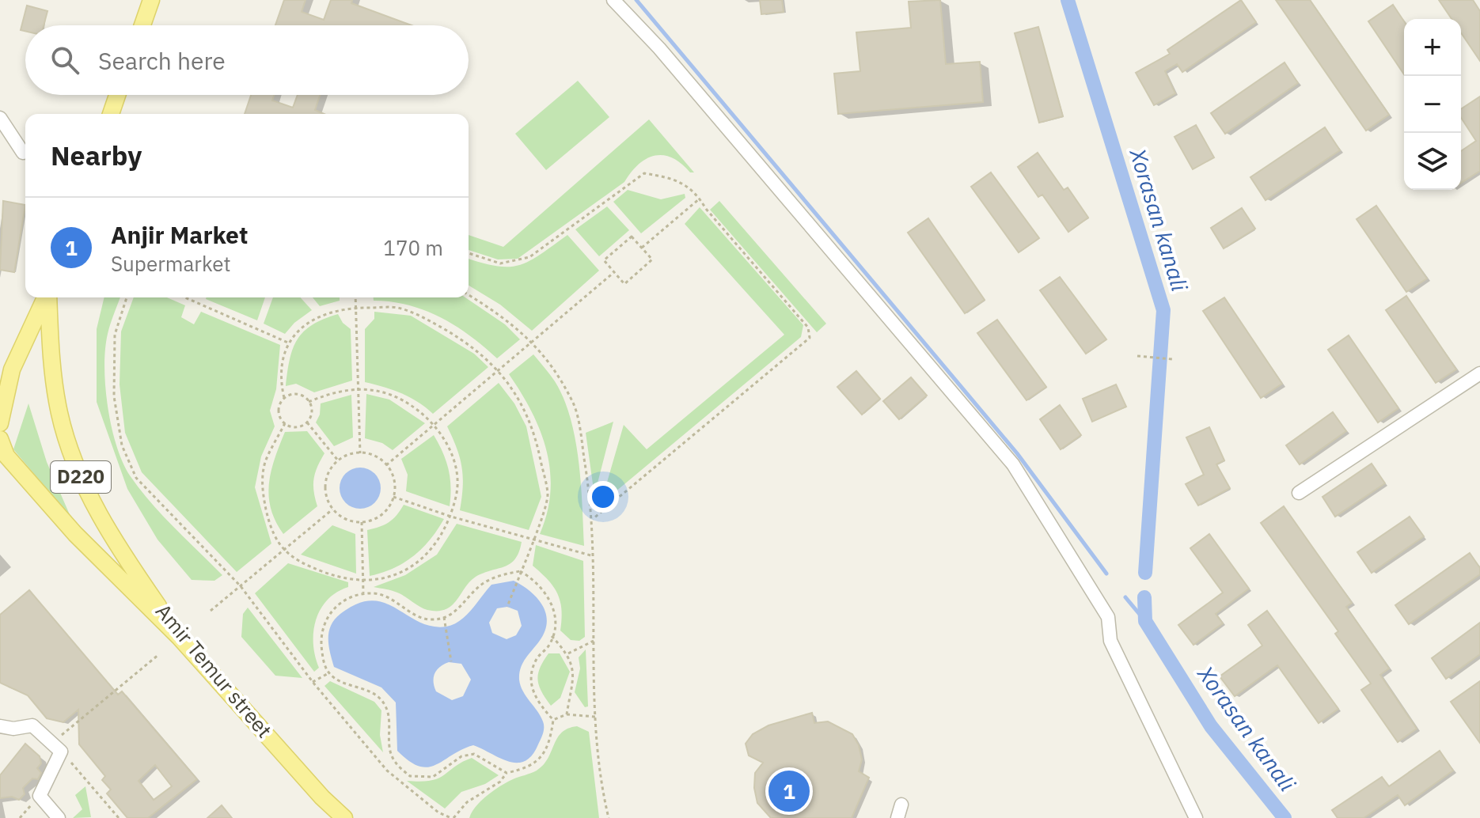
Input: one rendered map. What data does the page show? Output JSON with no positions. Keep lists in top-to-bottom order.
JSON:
{
  "streets": {
    "main road": ["D220", "Amir Temur street"]
  },
  "crossings": [
    ["D220", "Amir Temur street"]
  ],
  "water": ["Xorasan kanali"],
  "page": {
    "map_buttons": ["+", "−"],
    "search": "Search here",
    "heading": "Nearby",
    "list": [
      {
        "mark": "1",
        "name": "Anjir Market",
        "note": "Supermarket",
        "value": "170 m"
      }
    ],
    "pins": "1"
  }
}
